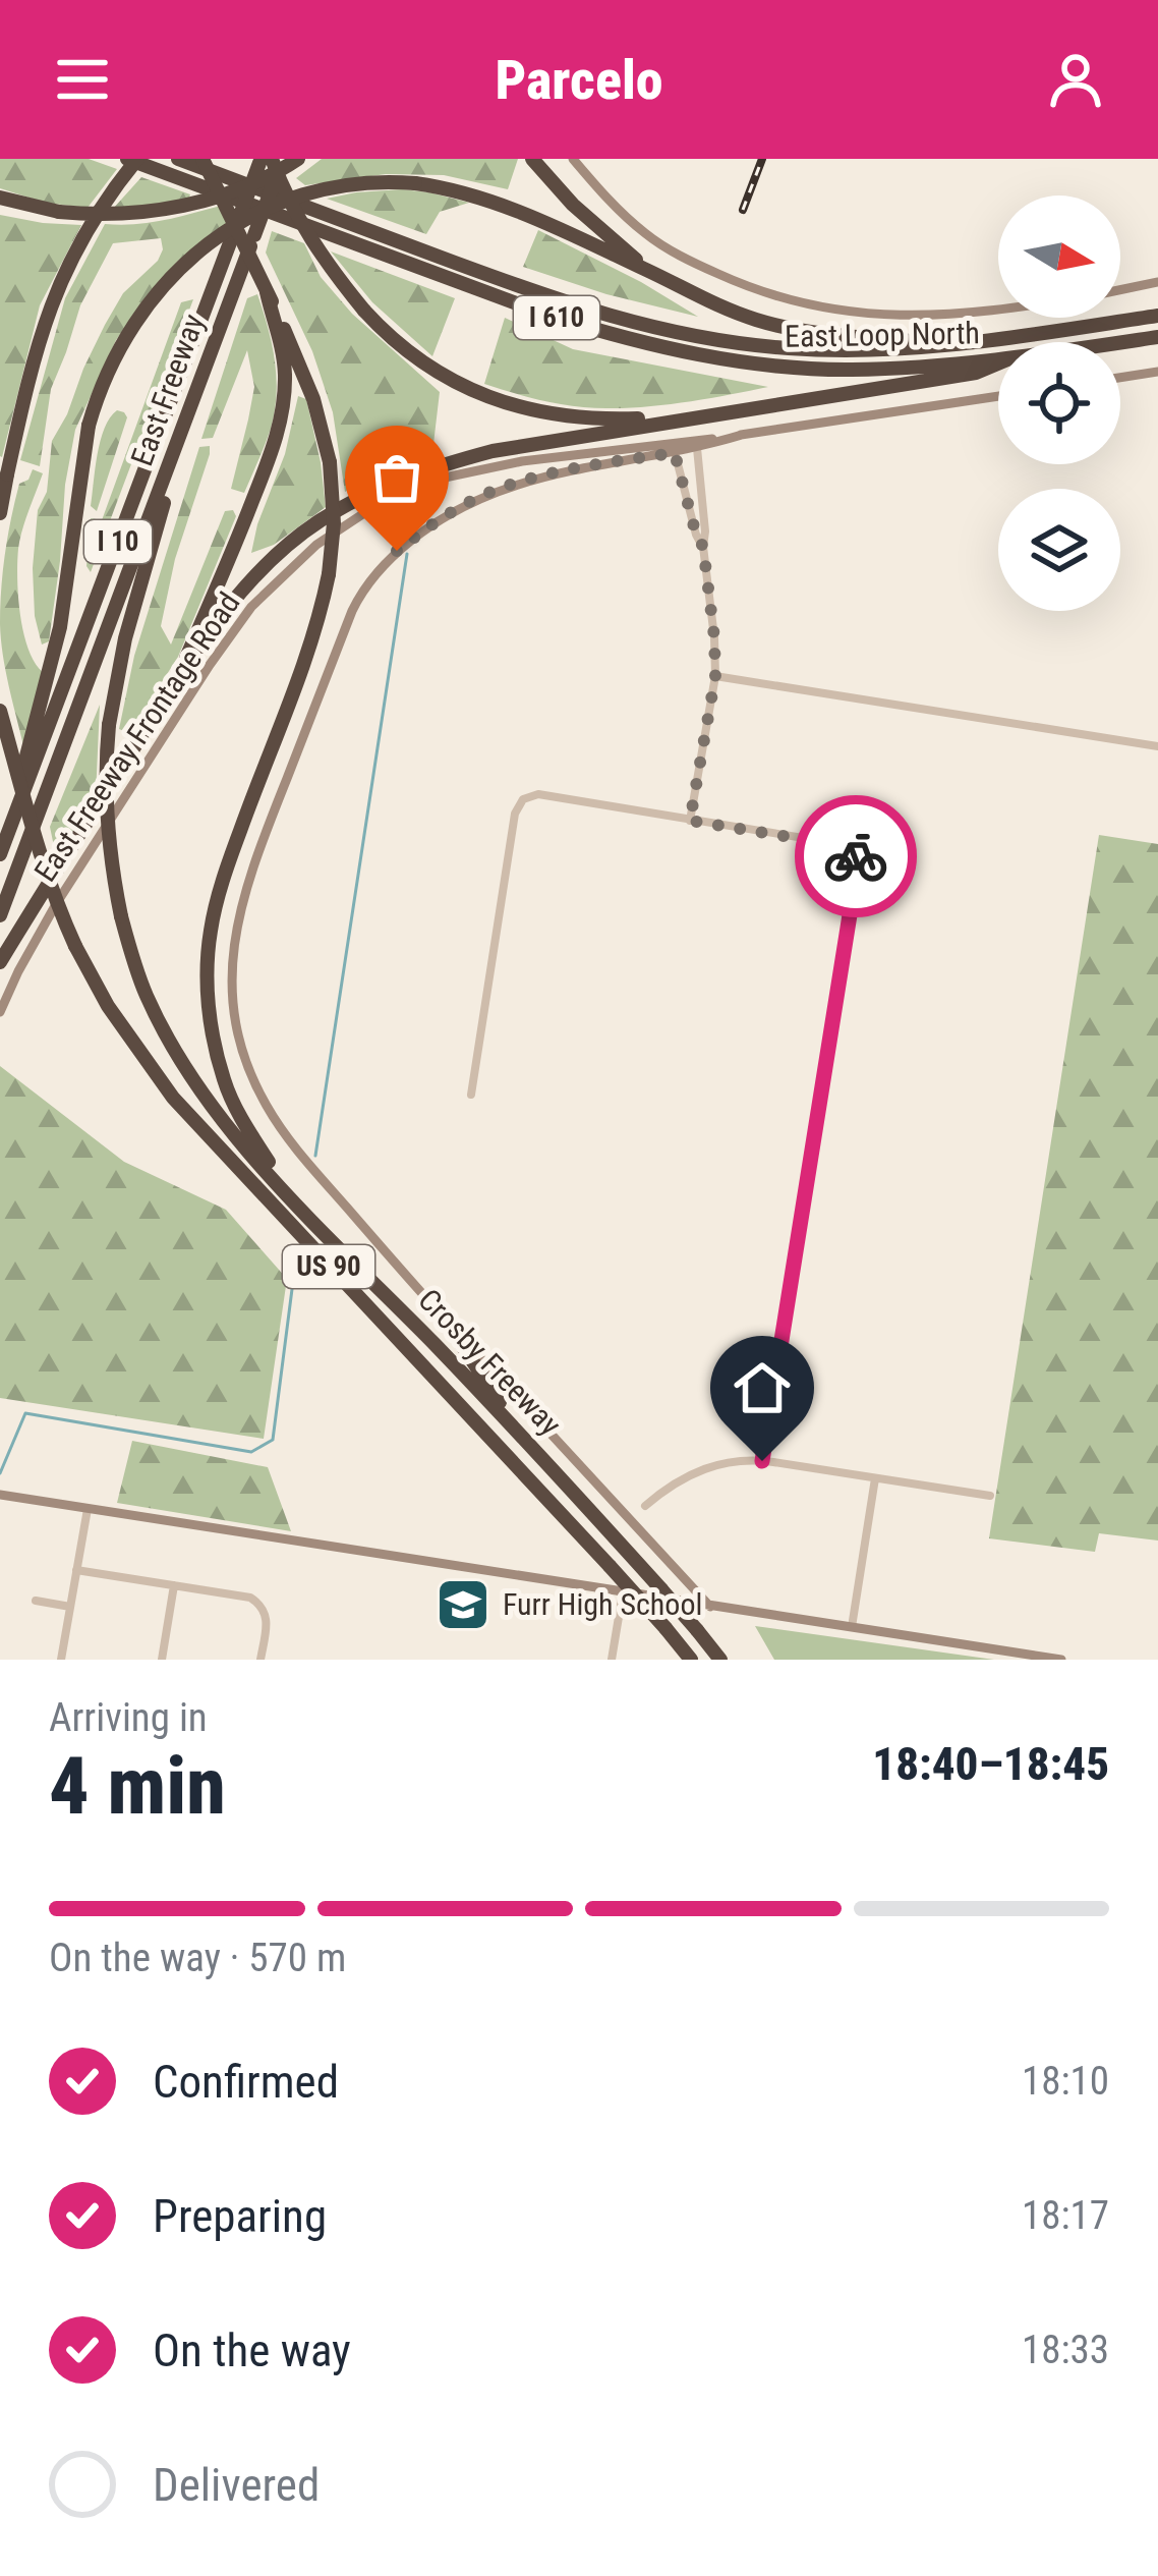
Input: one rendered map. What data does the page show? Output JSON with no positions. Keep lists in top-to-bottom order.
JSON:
{
  "streets": {
    "highway": [
      "I 610",
      "East Loop North",
      "East Freeway",
      "I 10",
      "US 90",
      "Crosby Freeway"
    ],
    "main road": ["East Freeway Frontage Road"]
  },
  "crossings": [
    ["East Freeway", "Crosby Freeway"]
  ],
  "places": {
    "school or university": ["Furr High School"]
  },
  "north": "right",
  "page": {
    "header": "Parcelo",
    "heading": ["4 min", "Arriving in", "18:40–18:45"],
    "bar": "On the way · 570 m",
    "list": [
      ["Confirmed", "18:10"],
      ["Preparing", "18:17"],
      ["On the way", "18:33"],
      "Delivered"
    ]
  }
}
